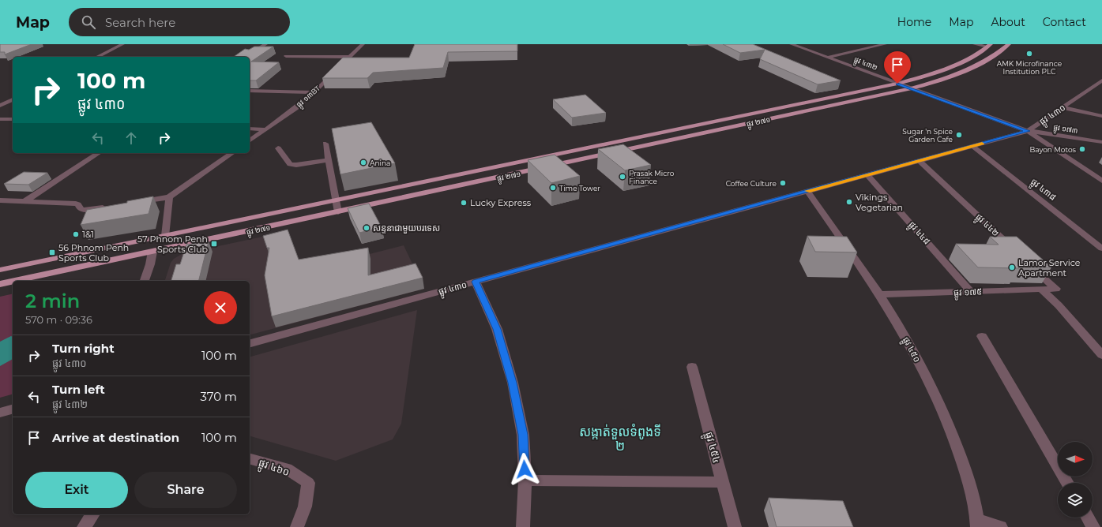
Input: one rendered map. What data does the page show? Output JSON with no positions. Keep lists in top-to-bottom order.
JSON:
{
  "streets": {
    "main road": ["ផ្លូវ ២៧១"],
    "street": [
      "ផ្លូវ ៤៣២",
      "ផ្លូវ ១៣BT",
      "ផ្លូវ ៤៣០",
      "ផ្លូវ ១៧៣",
      "ផ្លូវ ៤៣៨",
      "ផ្លូវ ៤៤២",
      "ផ្លូវ ៤៤៨",
      "ផ្លូវ ១៧៥",
      "ផ្លូវ ៤៥០",
      "ផ្លូវ ៤៥៤",
      "ផ្លូវ ៤៦០"
    ]
  },
  "crossings": [
    ["ផ្លូវ ៤៣២", "ផ្លូវ ៤៣០"],
    ["ផ្លូវ ៤៣២", "ផ្លូវ ២៧១"],
    ["ផ្លូវ ៤៣២", "ផ្លូវ ១៧៣"],
    ["ផ្លូវ ៤៣០", "ផ្លូវ ១៧៣"],
    ["ផ្លូវ ៤៣០", "ផ្លូវ ៤៣៨"],
    ["ផ្លូវ ៤៣០", "ផ្លូវ ៤៤២"],
    ["ផ្លូវ ៤៣០", "ផ្លូវ ៤៤៨"],
    ["ផ្លូវ ៤៣០", "ផ្លូវ ៤៥០"],
    ["ផ្លូវ ៤៤៨", "ផ្លូវ ១៧៥"],
    ["ផ្លូវ ១៧៥", "ផ្លូវ ៤៥០"]
  ],
  "districts": ["សង្កាត់ទួលទំពូងទី ២"],
  "places": {
    "other": [
      "AMK Microfinance Institution PLC",
      "Sugar 'n Spice Garden Cafe",
      "Bayon Motos",
      "Anina",
      "Prasak Micro Finance",
      "Coffee Culture",
      "Time Tower",
      "Vikings Vegetarian",
      "Lucky Express",
      "សន្ទនាជាមួយបរទេស",
      "1&1",
      "Lamor Service Apartment"
    ],
    "transit": ["57 Phnom Penh Sports Club", "56 Phnom Penh Sports Club"]
  },
  "north": "right",
  "page": {
    "header": "Map",
    "search": "Search here",
    "nav": [
      "Home",
      "Map",
      "About",
      "Contact"
    ],
    "turn": ["100 m", "ផ្លូវ ៤៣០"],
    "heading": ["2 min", "570 m · 09:36"],
    "list": [
      {
        "name": "Turn right",
        "note": "ផ្លូវ ៤៣០",
        "value": "100 m"
      },
      {
        "name": "Turn left",
        "note": "ផ្លូវ ៤៣២",
        "value": "370 m"
      },
      {
        "name": "Arrive at destination",
        "value": "100 m"
      }
    ],
    "buttons": ["Exit", "Share"]
  }
}
